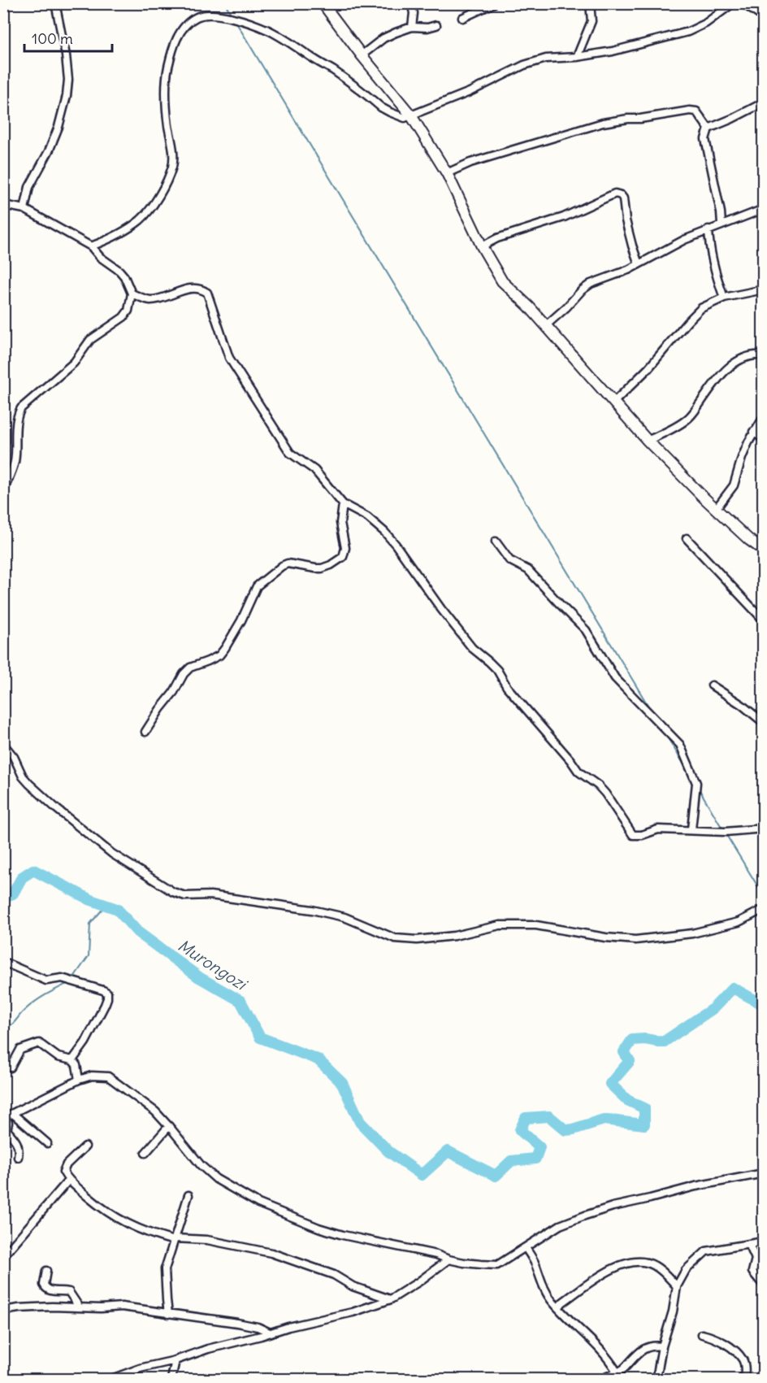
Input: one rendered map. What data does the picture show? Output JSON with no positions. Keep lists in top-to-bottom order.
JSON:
{
  "water": ["Murongozi"],
  "scale_bar": "100 m"
}
